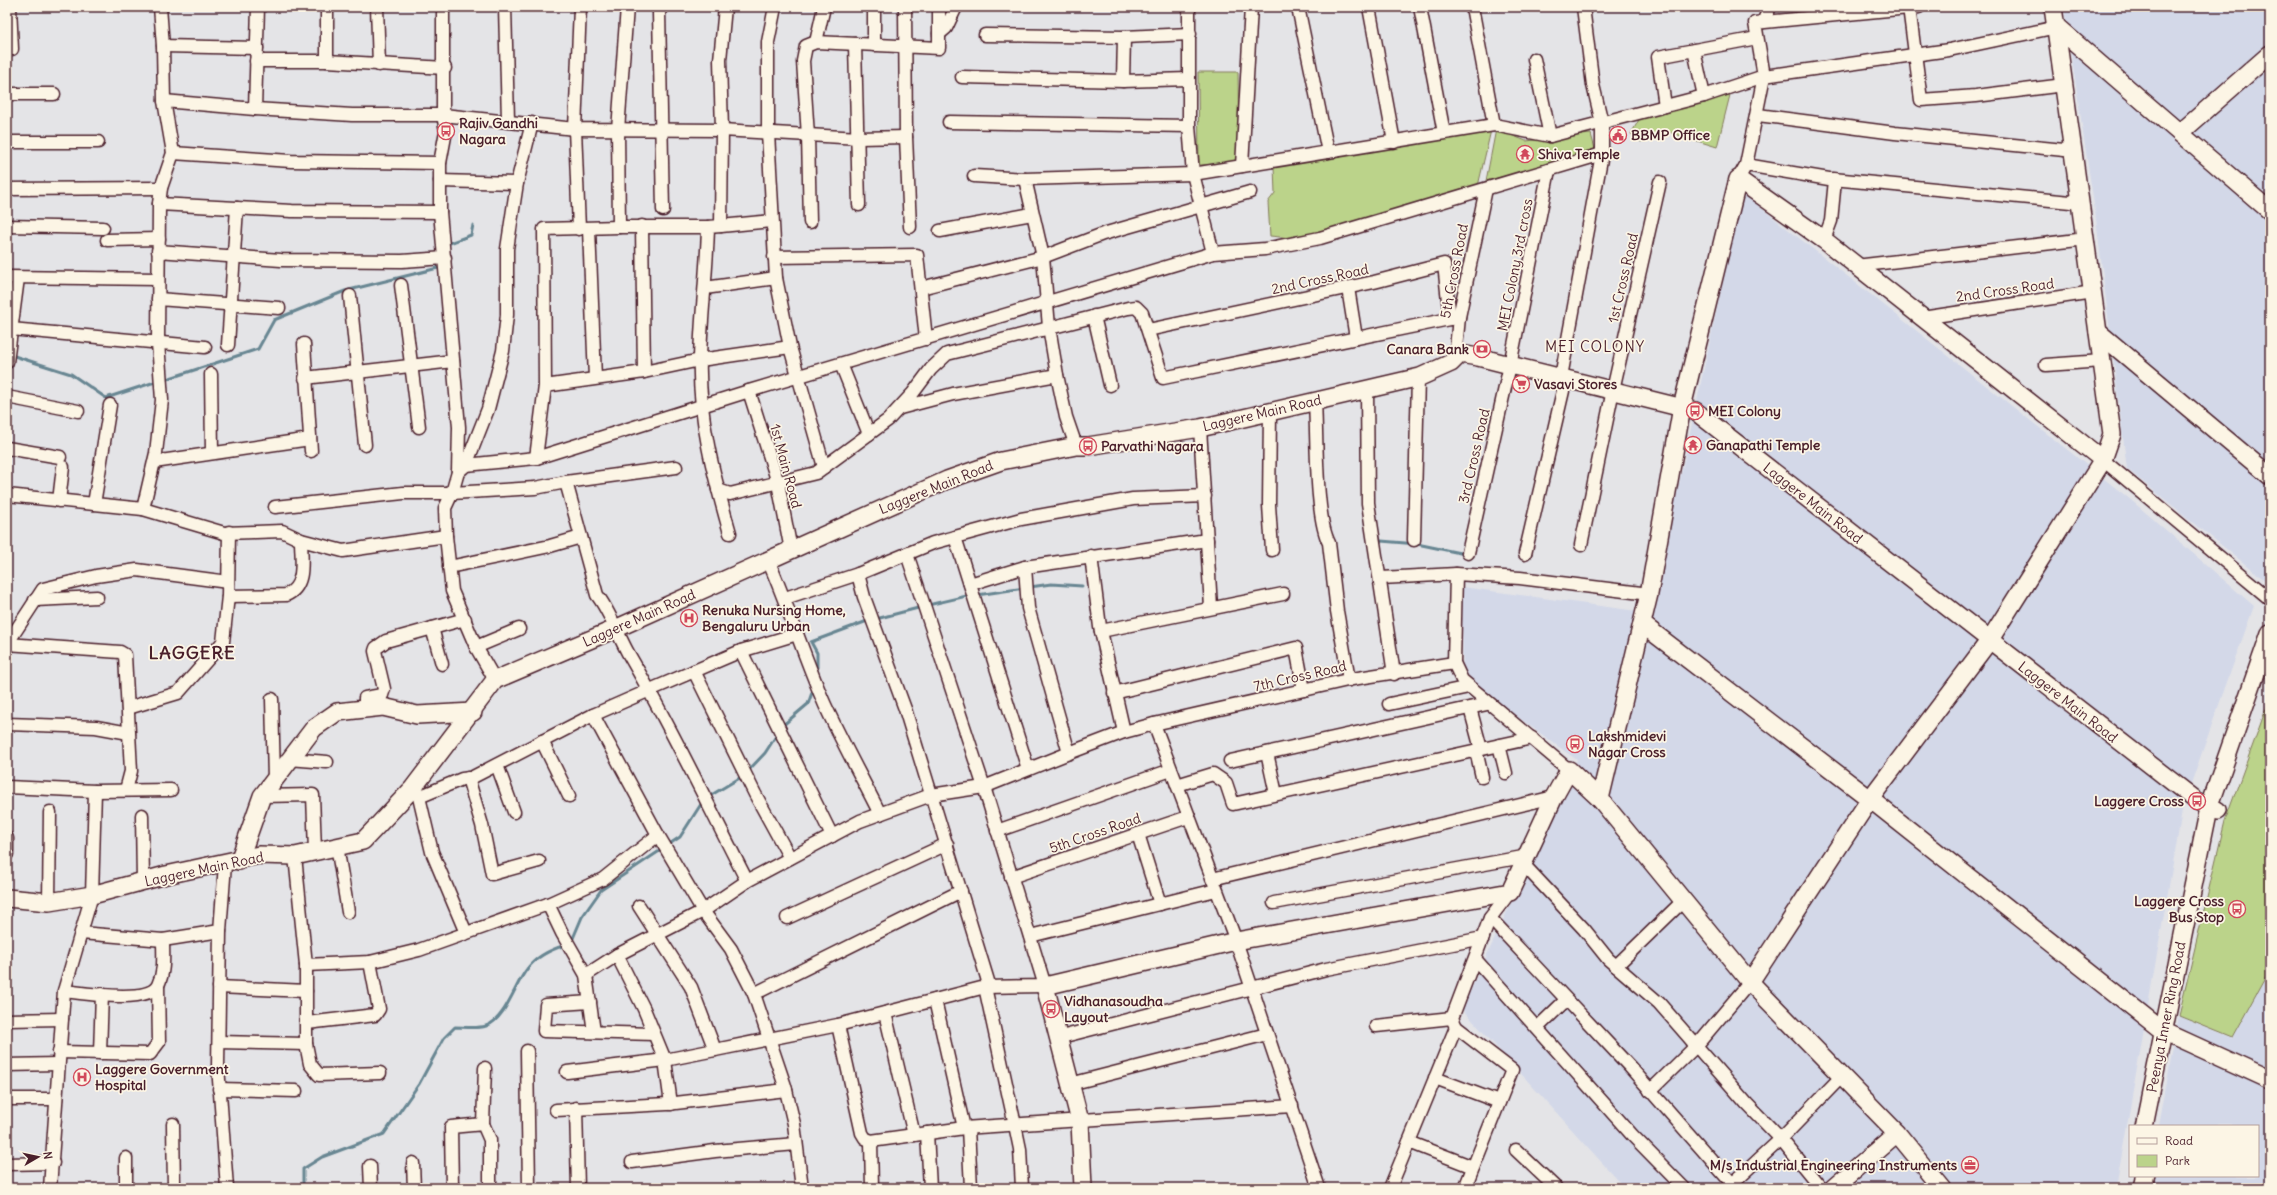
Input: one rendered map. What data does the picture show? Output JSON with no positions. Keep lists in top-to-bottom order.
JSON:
{
  "streets": {
    "street": [
      "MEI Colony 3rd cross",
      "5th Cross Road",
      "1st Cross Road",
      "2nd Cross Road",
      "Laggere Main Road",
      "3rd Cross Road",
      "1st Main Road",
      "7th Cross Road",
      "Peenya Inner Ring Road"
    ]
  },
  "crossings": [
    ["MEI Colony 3rd cross", "Laggere Main Road"],
    ["MEI Colony 3rd cross", "3rd Cross Road"],
    ["5th Cross Road", "2nd Cross Road"],
    ["5th Cross Road", "Laggere Main Road"],
    ["1st Cross Road", "Laggere Main Road"],
    ["Laggere Main Road", "3rd Cross Road"],
    ["Laggere Main Road", "1st Main Road"],
    ["Laggere Main Road", "Peenya Inner Ring Road"]
  ],
  "districts": ["MEI COLONY", "LAGGERE"],
  "places": {
    "bus stop": [
      "Rajiv Gandhi Nagara",
      "MEI Colony",
      "Parvathi Nagara",
      "Lakshmidevi Nagar Cross",
      "Laggere Cross",
      "Laggere Cross Bus Stop",
      "Vidhanasoudha Layout"
    ],
    "public building": ["BBMP Office"],
    "temple": ["Shiva Temple", "Ganapathi Temple"],
    "bank": ["Canara Bank"],
    "supermarket": ["Vasavi Stores"],
    "hospital": ["Renuka Nursing Home, Bengaluru Urban", "Laggere Government Hospital"],
    "office": ["M/s Industrial Engineering Instruments"]
  },
  "legend": ["Road", "Park"],
  "north": "right"
}
